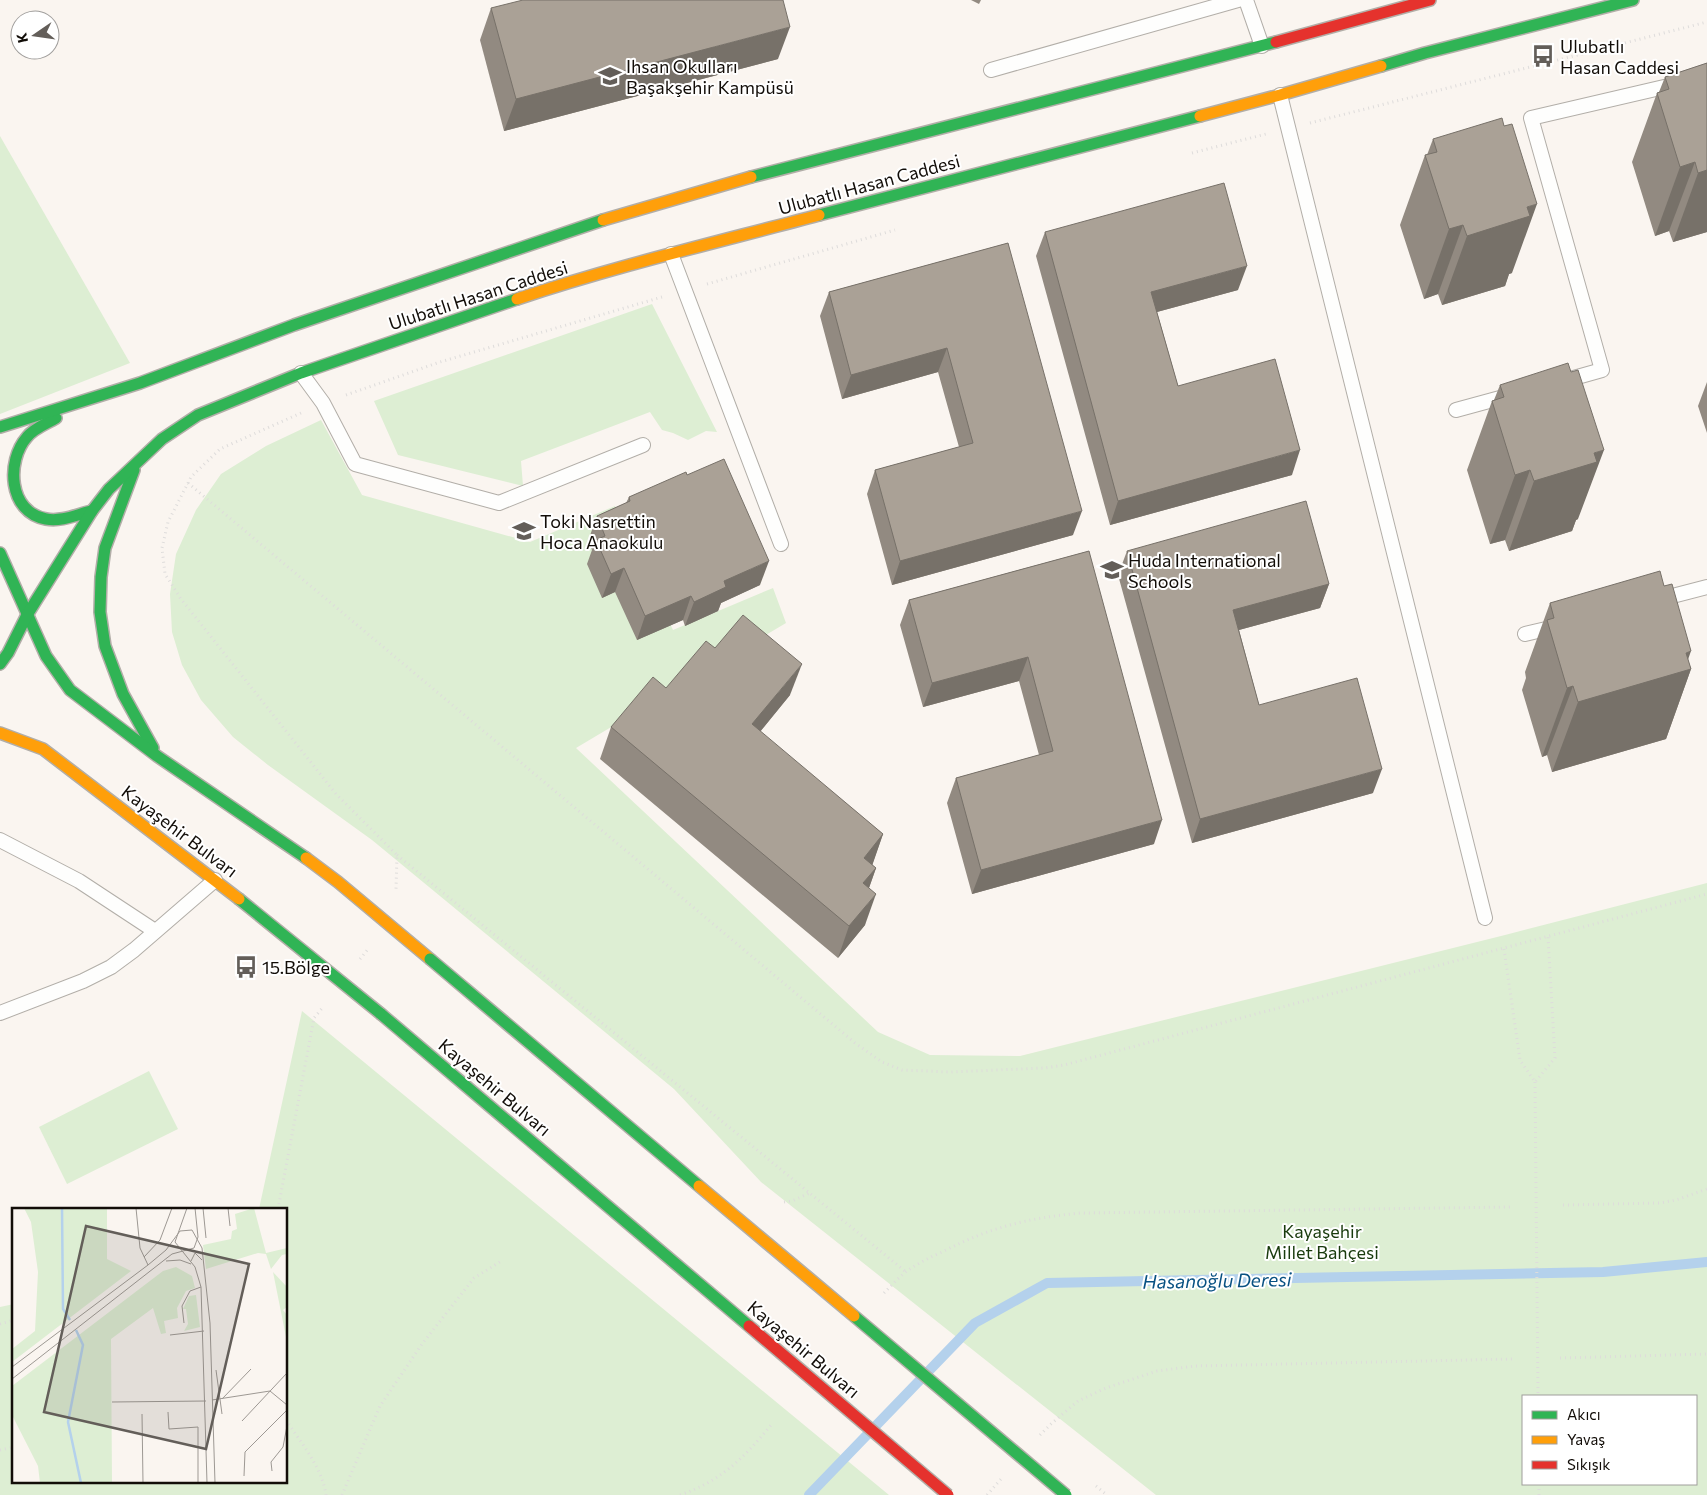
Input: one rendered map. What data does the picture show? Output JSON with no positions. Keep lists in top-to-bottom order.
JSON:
{
  "streets": {
    "main road": ["Ulubatlı Hasan Caddesi", "Kayaşehir Bulvarı"]
  },
  "water": ["Hasanoğlu Deresi"],
  "parks": ["Kayaşehir Millet Bahçesi"],
  "places": {
    "bus stop": ["Ulubatlı Hasan Caddesi", "15.Bölge"],
    "school or university": ["Ihsan Okulları Başakşehir Kampüsü", "Toki Nasrettin Hoca Anaokulu", "Huda International Schools"]
  },
  "legend": ["Akıcı", "Yavaş", "Sıkışık"],
  "north": "left"
}
